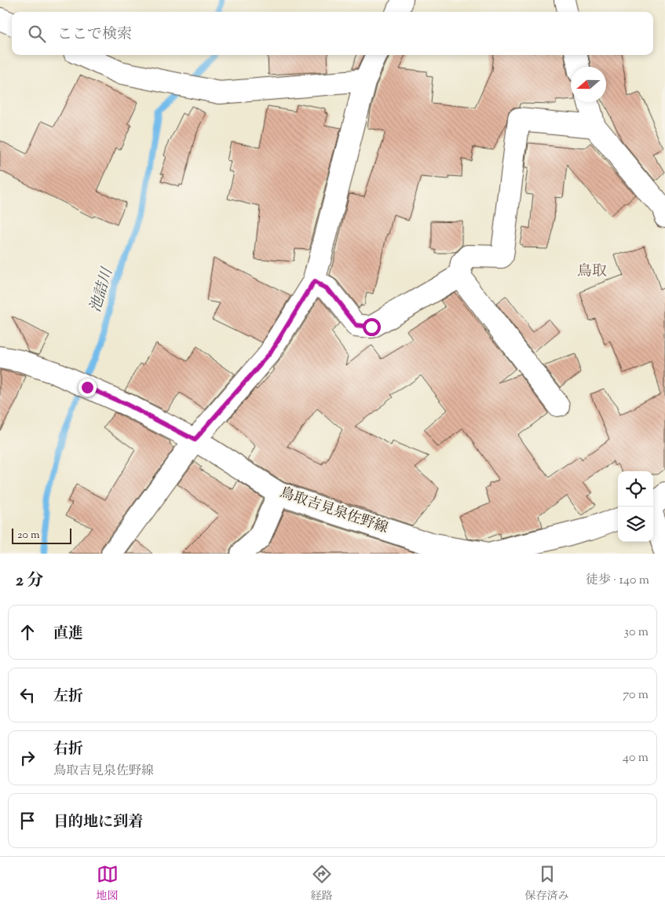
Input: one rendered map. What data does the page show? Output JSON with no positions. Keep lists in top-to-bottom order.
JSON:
{
  "streets": {
    "street": ["鳥取吉見泉佐野線"]
  },
  "districts": ["鳥取"],
  "water": ["池詰川"],
  "scale_bar": "20 m",
  "north": "left",
  "page": {
    "search": "ここで検索",
    "scale": "20 m",
    "heading": ["2 分", "徒歩 · 140 m"],
    "list": [
      ["直進", "30 m"],
      ["左折", "70 m"],
      ["右折", "鳥取吉見泉佐野線", "40 m"],
      "目的地に到着"
    ],
    "nav": ["地図", "経路", "保存済み"]
  }
}
